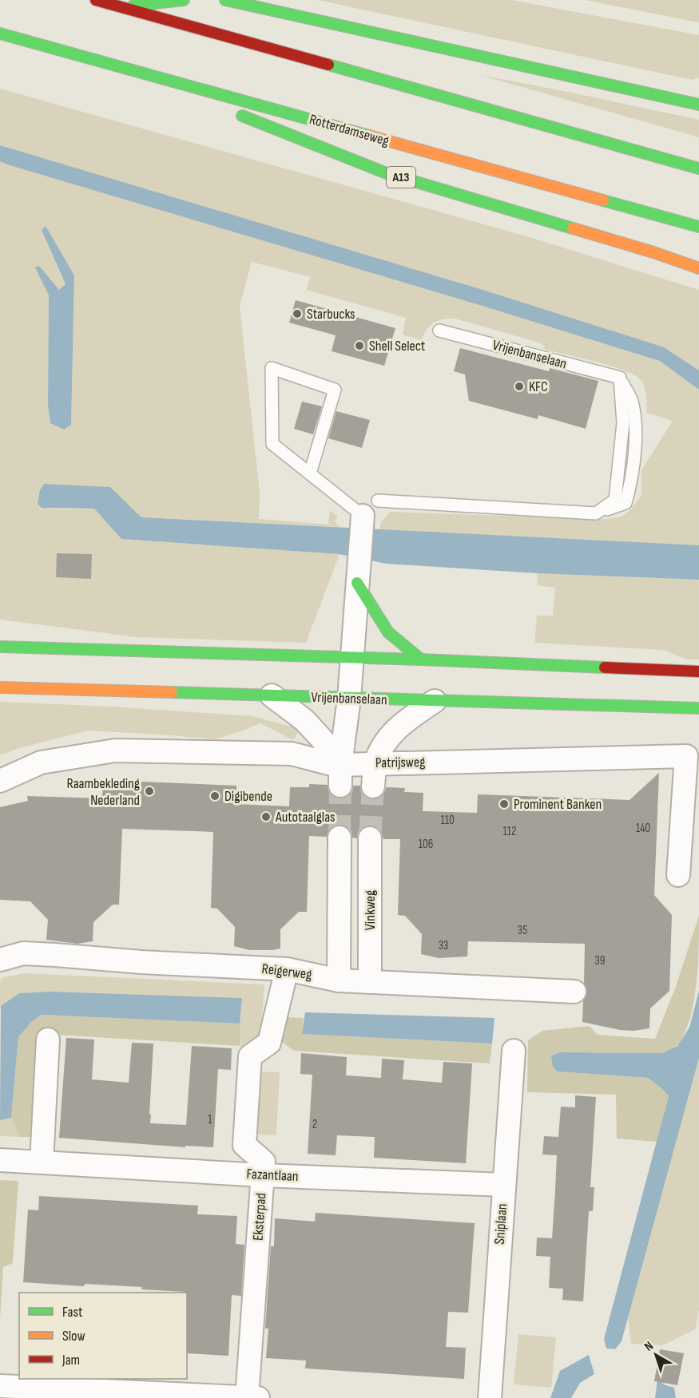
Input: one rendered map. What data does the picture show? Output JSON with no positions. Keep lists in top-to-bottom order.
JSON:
{
  "streets": {
    "main road": ["Rotterdamseweg", "A13", "Vrijenbanselaan"],
    "street": [
      "Patrijsweg",
      "Vinkweg",
      "Reigerweg",
      "Fazantlaan",
      "Eksterpad",
      "Sniplaan"
    ]
  },
  "crossings": [
    ["Rotterdamseweg", "A13"],
    ["Vinkweg", "Reigerweg"],
    ["Reigerweg", "Eksterpad"],
    ["Fazantlaan", "Eksterpad"],
    ["Fazantlaan", "Sniplaan"]
  ],
  "places": [
    "Starbucks",
    "Shell Select",
    "KFC",
    "Raambekleding Nederland",
    "Digibende",
    "Prominent Banken",
    "Autotaalglas"
  ],
  "house_numbers": [
    "110",
    "140",
    "112",
    "106",
    "35",
    "33",
    "39",
    "1",
    "2"
  ],
  "legend": ["Fast", "Slow", "Jam"],
  "north": "top left"
}
